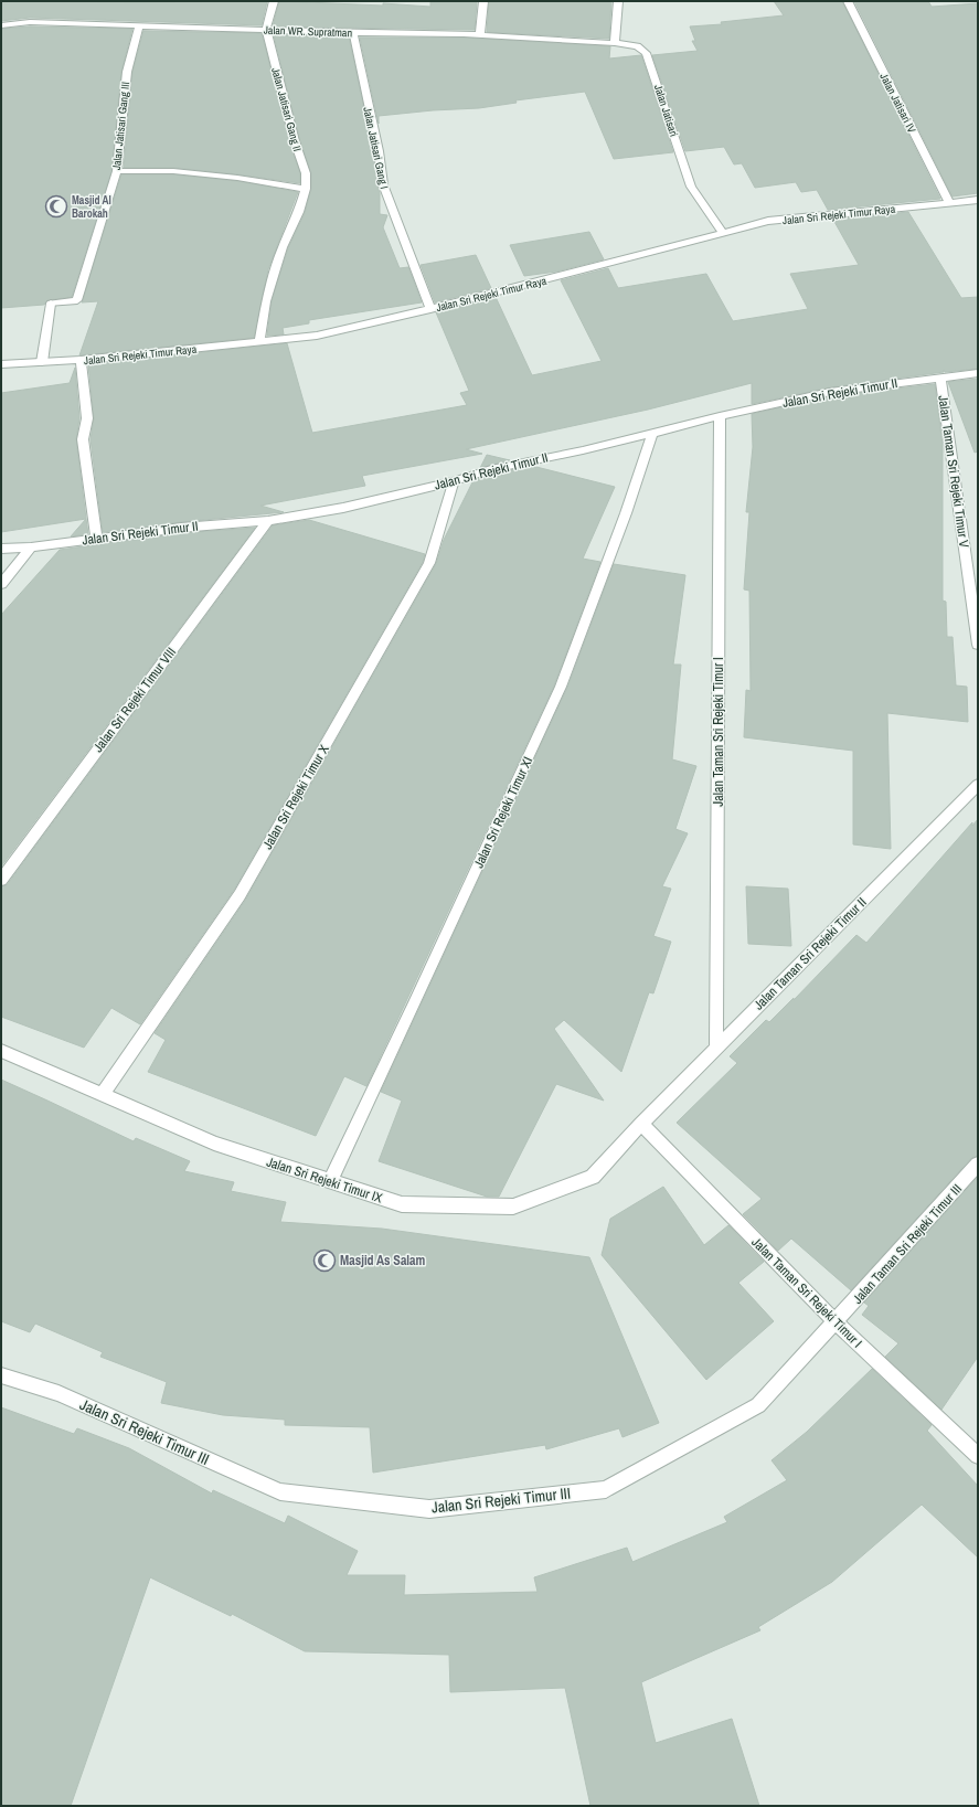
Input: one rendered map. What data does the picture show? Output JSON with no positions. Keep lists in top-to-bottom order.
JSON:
{
  "streets": {
    "street": [
      "Jalan WR. Supratman",
      "Jalan Jatisari IV",
      "Jalan Jatisari Gang II",
      "Jalan Jatisari",
      "Jalan Jatisari Gang III",
      "Jalan Jatisari Gang I",
      "Jalan Sri Rejeki Timur Raya",
      "Jalan Sri Rejeki Timur II",
      "Jalan Taman Sri Rejeki Timur V",
      "Jalan Sri Rejeki Timur VIII",
      "Jalan Taman Sri Rejeki Timur I",
      "Jalan Sri Rejeki Timur X",
      "Jalan Sri Rejeki Timur XI",
      "Jalan Taman Sri Rejeki Timur II",
      "Jalan Sri Rejeki Timur IX",
      "Jalan Taman Sri Rejeki Timur III",
      "Jalan Sri Rejeki Timur III"
    ]
  },
  "crossings": [
    ["Jalan WR. Supratman", "Jalan Jatisari Gang II"],
    ["Jalan WR. Supratman", "Jalan Jatisari"],
    ["Jalan WR. Supratman", "Jalan Jatisari Gang III"],
    ["Jalan WR. Supratman", "Jalan Jatisari Gang I"],
    ["Jalan Jatisari IV", "Jalan Sri Rejeki Timur Raya"],
    ["Jalan Jatisari", "Jalan Sri Rejeki Timur Raya"],
    ["Jalan Jatisari Gang III", "Jalan Sri Rejeki Timur Raya"],
    ["Jalan Jatisari Gang I", "Jalan Sri Rejeki Timur Raya"],
    ["Jalan Sri Rejeki Timur II", "Jalan Taman Sri Rejeki Timur V"],
    ["Jalan Sri Rejeki Timur II", "Jalan Sri Rejeki Timur VIII"],
    ["Jalan Sri Rejeki Timur II", "Jalan Taman Sri Rejeki Timur I"],
    ["Jalan Sri Rejeki Timur II", "Jalan Sri Rejeki Timur X"],
    ["Jalan Sri Rejeki Timur II", "Jalan Sri Rejeki Timur XI"],
    ["Jalan Taman Sri Rejeki Timur I", "Jalan Taman Sri Rejeki Timur II"],
    ["Jalan Taman Sri Rejeki Timur I", "Jalan Sri Rejeki Timur IX"],
    ["Jalan Taman Sri Rejeki Timur I", "Jalan Taman Sri Rejeki Timur III"],
    ["Jalan Taman Sri Rejeki Timur I", "Jalan Sri Rejeki Timur III"],
    ["Jalan Sri Rejeki Timur X", "Jalan Sri Rejeki Timur IX"],
    ["Jalan Sri Rejeki Timur XI", "Jalan Sri Rejeki Timur IX"],
    ["Jalan Taman Sri Rejeki Timur II", "Jalan Sri Rejeki Timur IX"],
    ["Jalan Taman Sri Rejeki Timur III", "Jalan Sri Rejeki Timur III"]
  ],
  "places": {
    "mosque": ["Masjid Al Barokah", "Masjid As Salam"]
  }
}
